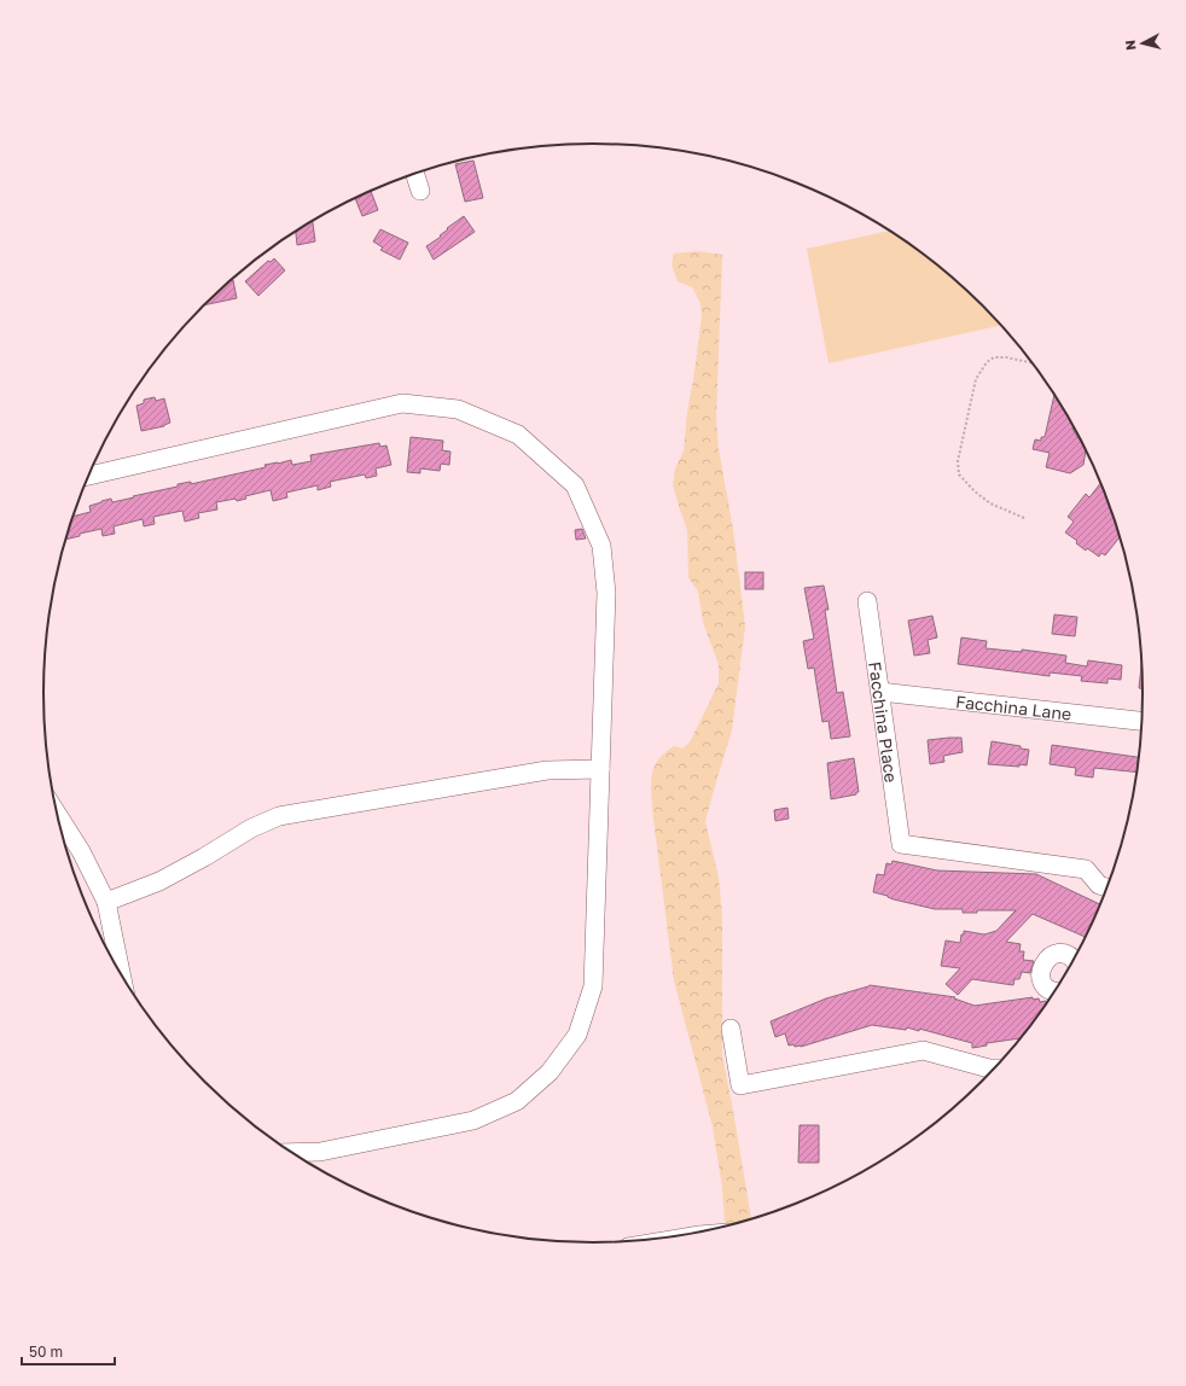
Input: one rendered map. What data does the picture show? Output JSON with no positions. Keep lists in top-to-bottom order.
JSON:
{
  "streets": {
    "street": ["Facchina Lane", "Facchina Place"]
  },
  "crossings": [
    ["Facchina Lane", "Facchina Place"]
  ],
  "scale_bar": "50 m",
  "north": "left"
}
